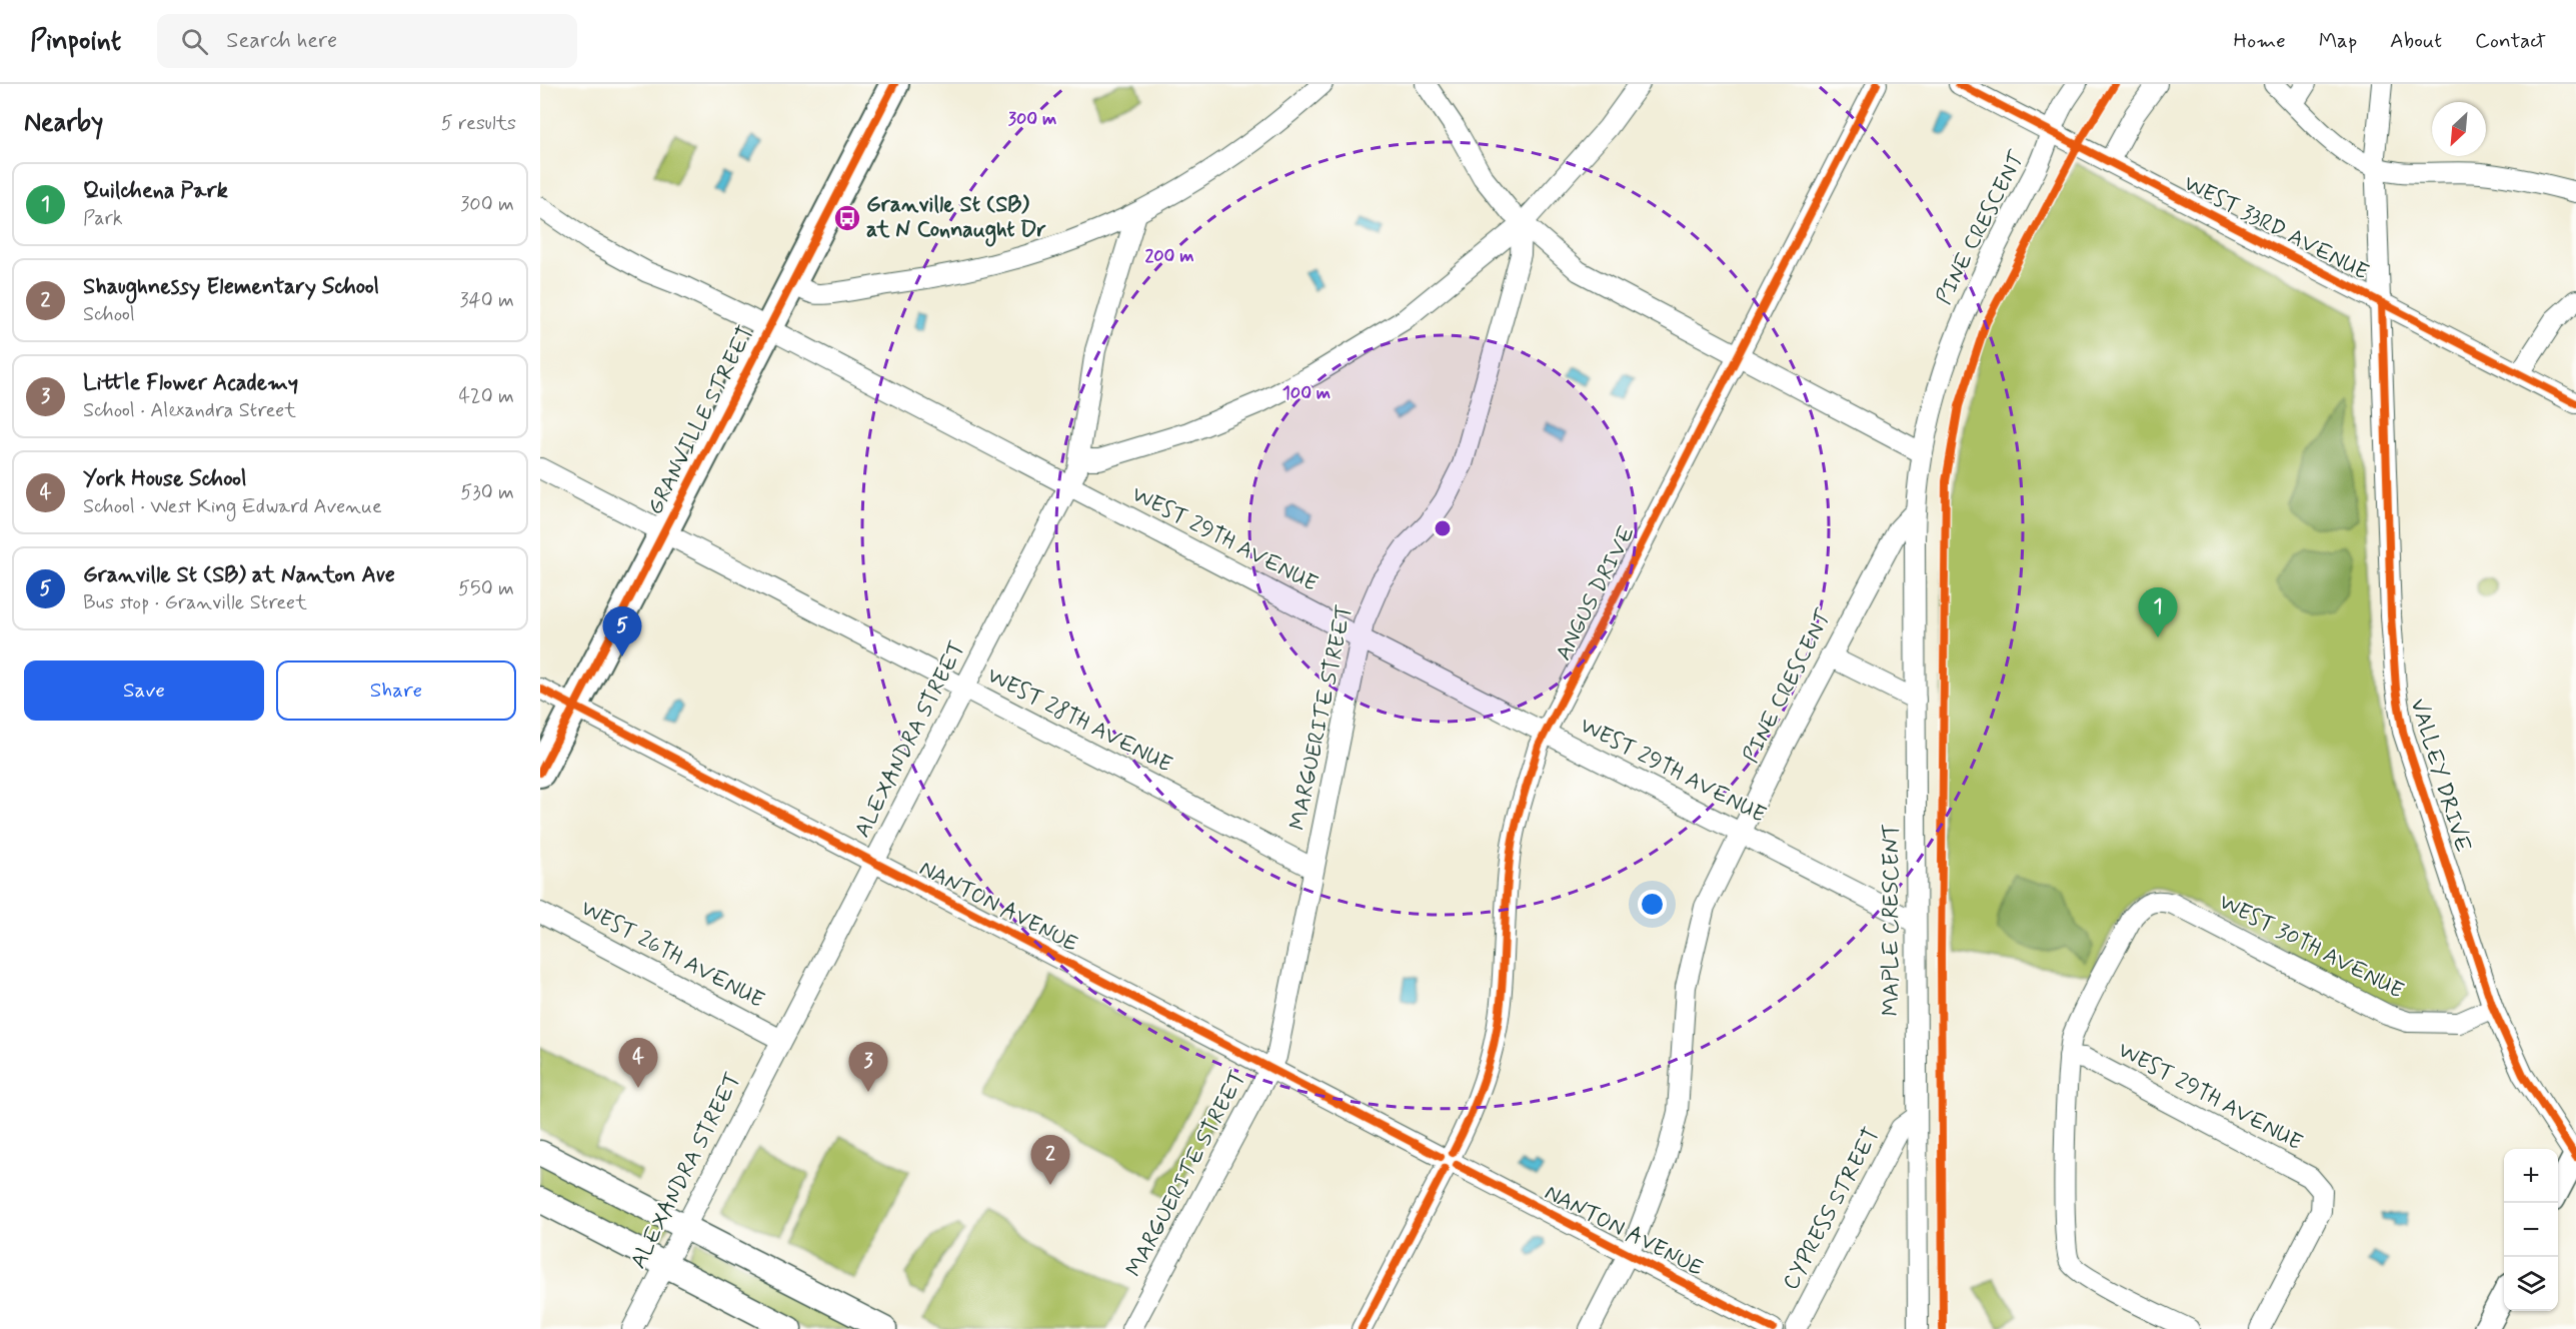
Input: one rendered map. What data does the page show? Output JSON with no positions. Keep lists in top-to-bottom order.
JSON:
{
  "streets": {
    "highway": ["GRANVILLE STREET"],
    "street": [
      "PINE CRESCENT",
      "WEST 33RD AVENUE",
      "WEST 29TH AVENUE",
      "ANGUS DRIVE",
      "MARGUERITE STREET",
      "WEST 28TH AVENUE",
      "ALEXANDRA STREET",
      "VALLEY DRIVE",
      "NANTON AVENUE",
      "MAPLE CRESCENT",
      "WEST 30TH AVENUE",
      "WEST 26TH AVENUE",
      "CYPRESS STREET"
    ]
  },
  "crossings": [
    ["PINE CRESCENT", "WEST 33RD AVENUE"],
    ["PINE CRESCENT", "WEST 29TH AVENUE"],
    ["PINE CRESCENT", "NANTON AVENUE"],
    ["PINE CRESCENT", "MAPLE CRESCENT"],
    ["WEST 33RD AVENUE", "VALLEY DRIVE"],
    ["GRANVILLE STREET", "WEST 29TH AVENUE"],
    ["GRANVILLE STREET", "WEST 28TH AVENUE"],
    ["GRANVILLE STREET", "NANTON AVENUE"],
    ["WEST 29TH AVENUE", "ANGUS DRIVE"],
    ["WEST 29TH AVENUE", "MARGUERITE STREET"],
    ["WEST 29TH AVENUE", "ALEXANDRA STREET"],
    ["WEST 29TH AVENUE", "MAPLE CRESCENT"],
    ["WEST 29TH AVENUE", "WEST 30TH AVENUE"],
    ["ANGUS DRIVE", "NANTON AVENUE"],
    ["MARGUERITE STREET", "WEST 28TH AVENUE"],
    ["MARGUERITE STREET", "NANTON AVENUE"],
    ["WEST 28TH AVENUE", "ALEXANDRA STREET"],
    ["ALEXANDRA STREET", "NANTON AVENUE"],
    ["ALEXANDRA STREET", "WEST 26TH AVENUE"],
    ["VALLEY DRIVE", "WEST 30TH AVENUE"],
    ["MAPLE CRESCENT", "CYPRESS STREET"]
  ],
  "places": {
    "bus stop": ["Granville St (SB) at N Connaught Dr"]
  },
  "north": "bottom left",
  "page": {
    "header": "Pinpoint",
    "search": "Search here",
    "nav": [
      "Home",
      "Map",
      "About",
      "Contact"
    ],
    "heading": ["Nearby", "5 results"],
    "list": [
      {
        "mark": "1",
        "name": "Quilchena Park",
        "note": "Park",
        "value": "300 m"
      },
      {
        "mark": "2",
        "name": "Shaughnessy Elementary School",
        "note": "School",
        "value": "340 m"
      },
      {
        "mark": "3",
        "name": "Little Flower Academy",
        "note": "School · Alexandra Street",
        "value": "420 m"
      },
      {
        "mark": "4",
        "name": "York House School",
        "note": "School · West King Edward Avenue",
        "value": "530 m"
      },
      {
        "mark": "5",
        "name": "Granville St (SB) at Nanton Ave",
        "note": "Bus stop · Granville Street",
        "value": "550 m"
      }
    ],
    "pins": [
      "1",
      "5",
      "4",
      "3",
      "2"
    ],
    "buttons": ["Save", "Share"],
    "map_buttons": ["+", "−"]
  },
  "rings": ["300 m", "200 m", "100 m"]
}
